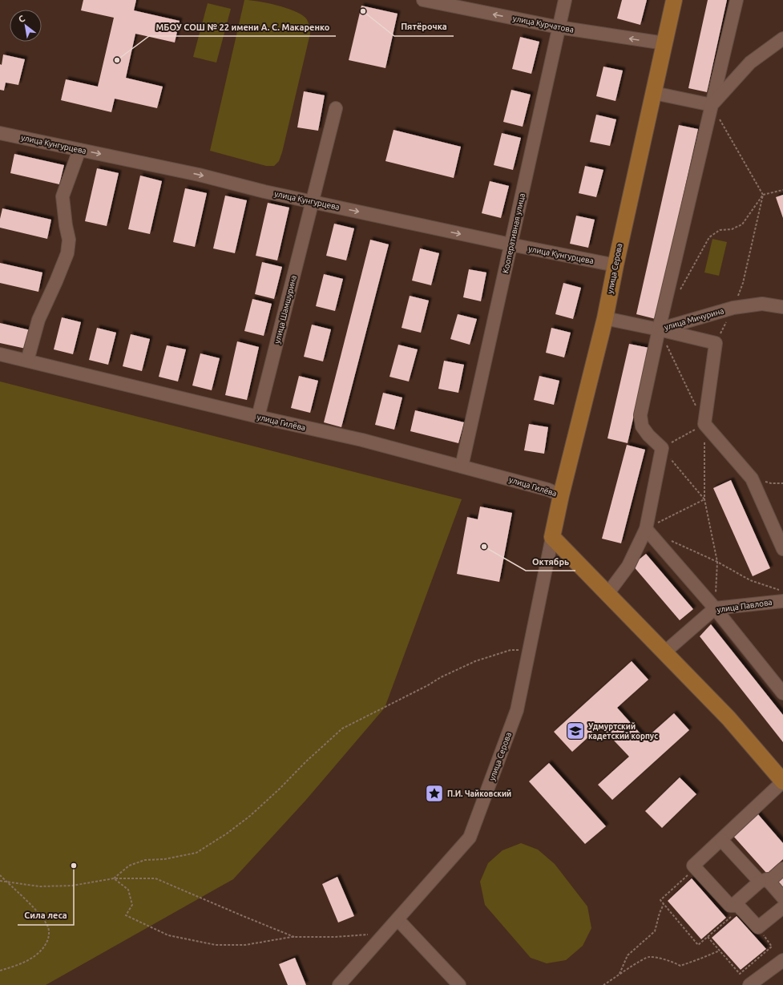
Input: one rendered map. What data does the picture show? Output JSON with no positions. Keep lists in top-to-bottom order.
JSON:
{
  "streets": {
    "main road": ["улица Серова"],
    "street": [
      "улица Курчатова",
      "улица Кунгурцева",
      "Кооперативная улица",
      "улица Шамшурина",
      "улица Мичурина",
      "улица Гилёва",
      "улица Павлова"
    ]
  },
  "crossings": [
    ["улица Курчатова", "Кооперативная улица"],
    ["улица Курчатова", "улица Серова"],
    ["улица Кунгурцева", "Кооперативная улица"],
    ["улица Кунгурцева", "улица Серова"],
    ["улица Кунгурцева", "улица Шамшурина"],
    ["Кооперативная улица", "улица Гилёва"],
    ["улица Серова", "улица Мичурина"],
    ["улица Серова", "улица Гилёва"],
    ["улица Шамшурина", "улица Гилёва"]
  ],
  "one_way": ["улица Курчатова", "улица Кунгурцева"],
  "places": {
    "other": [
      "Пятёрочка",
      "МБОУ СОШ № 22 имени А. С. Макаренко",
      "Октябрь",
      "Сила леса"
    ],
    "school or university": ["Удмуртский кадетский корпус"],
    "place": ["П.И. Чайковский"]
  },
  "north": "top left"
}
